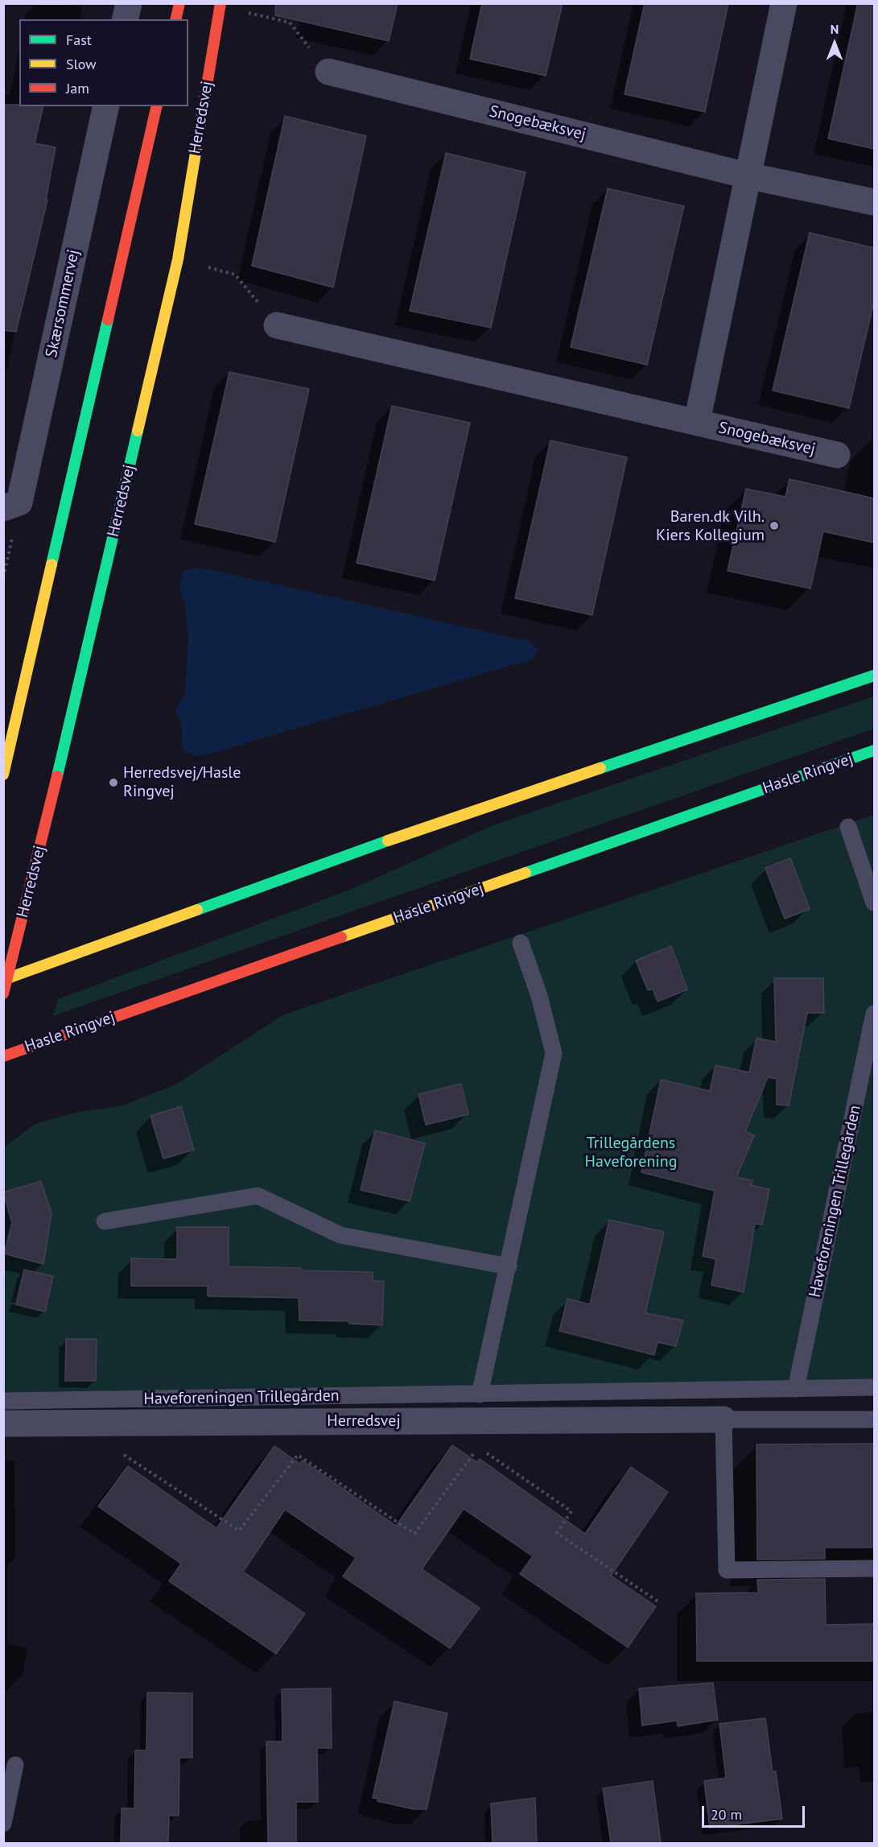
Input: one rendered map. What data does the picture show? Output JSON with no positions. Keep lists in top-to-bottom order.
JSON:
{
  "streets": {
    "main road": ["Herredsvej", "Hasle Ringvej"],
    "street": ["Snogebæksvej", "Skærsommervej"],
    "lane": ["Haveforeningen Trillegården"]
  },
  "parks": ["Trillegårdens Haveforening"],
  "places": ["Baren.dk Vilh. Kiers Kollegium", "Herredsvej/Hasle Ringvej"],
  "legend": ["Fast", "Slow", "Jam"],
  "scale_bar": "20 m",
  "north": "top"
}
